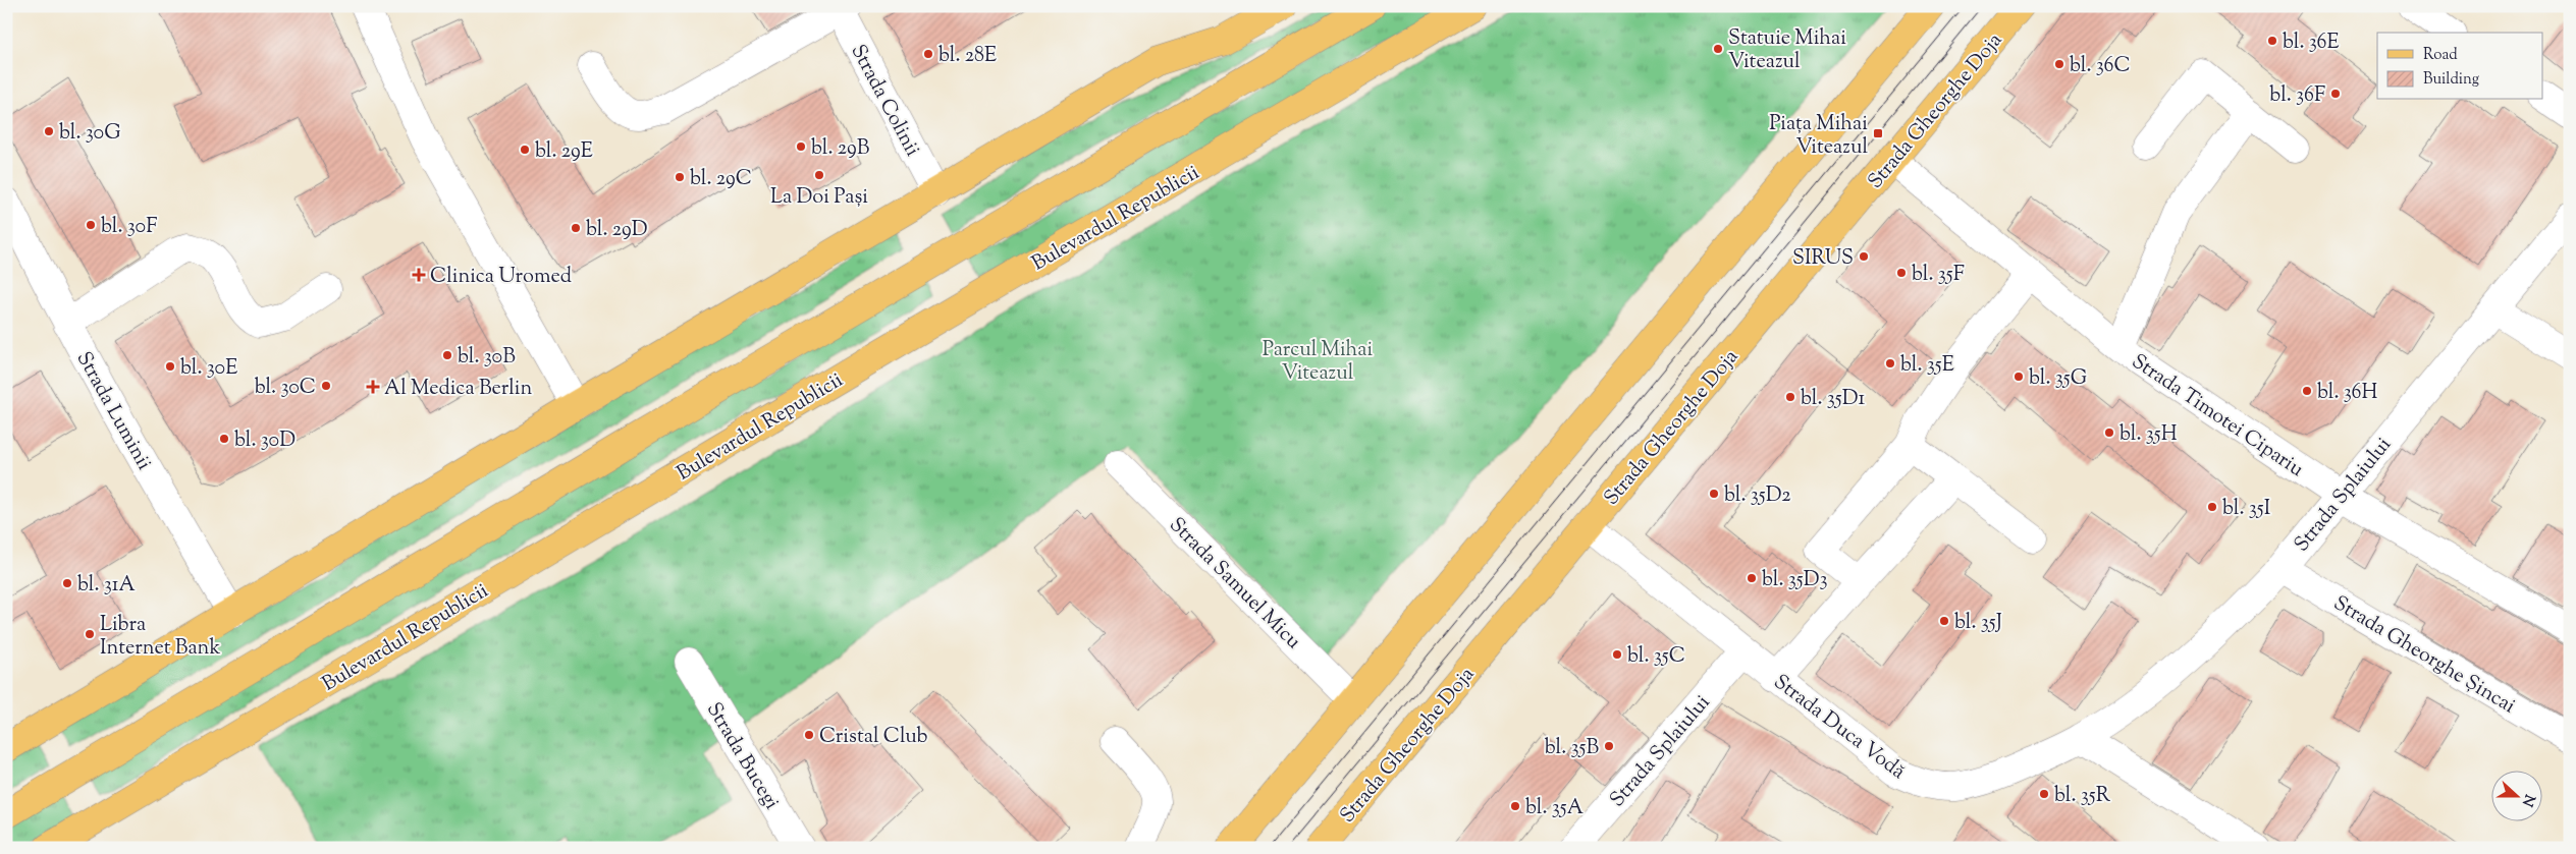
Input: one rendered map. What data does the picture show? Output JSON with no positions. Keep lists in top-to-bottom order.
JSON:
{
  "streets": {
    "main road": ["Strada Gheorghe Doja", "Bulevardul Republicii"],
    "street": [
      "Strada Colinii",
      "Strada Luminii",
      "Strada Timotei Cipariu",
      "Strada Splaiului",
      "Strada Samuel Micu",
      "Strada Gheorghe Șincai",
      "Strada Duca Vodă",
      "Strada Bucegi"
    ]
  },
  "crossings": [
    ["Strada Gheorghe Doja", "Strada Timotei Cipariu"],
    ["Strada Gheorghe Doja", "Strada Duca Vodă"],
    ["Strada Timotei Cipariu", "Strada Splaiului"],
    ["Strada Splaiului", "Strada Gheorghe Șincai"],
    ["Strada Splaiului", "Strada Duca Vodă"]
  ],
  "parks": ["Parcul Mihai Viteazul"],
  "places": {
    "other": [
      "bl. 36E",
      "Statuie Mihai Viteazul",
      "bl. 28E",
      "bl. 36C",
      "bl. 36F",
      "bl. 30G",
      "bl. 29B",
      "bl. 29E",
      "La Doi Pași",
      "bl. 29C",
      "bl. 30F",
      "bl. 29D",
      "SIRUS",
      "bl. 35F",
      "bl. 30B",
      "bl. 35E",
      "bl. 30E",
      "bl. 35G",
      "bl. 30C",
      "bl. 36H",
      "bl. 35D1",
      "bl. 35H",
      "bl. 30D",
      "bl. 35D2",
      "bl. 35I",
      "bl. 35D3",
      "bl. 31A",
      "bl. 35J",
      "Libra Internet Bank",
      "bl. 35C",
      "Cristal Club",
      "bl. 35B",
      "bl. 35R",
      "bl. 35A"
    ],
    "transit": ["Piața Mihai Viteazul"],
    "health": ["Clinica Uromed", "Al Medica Berlin"]
  },
  "legend": ["Road", "Building"],
  "north": "right"
}
